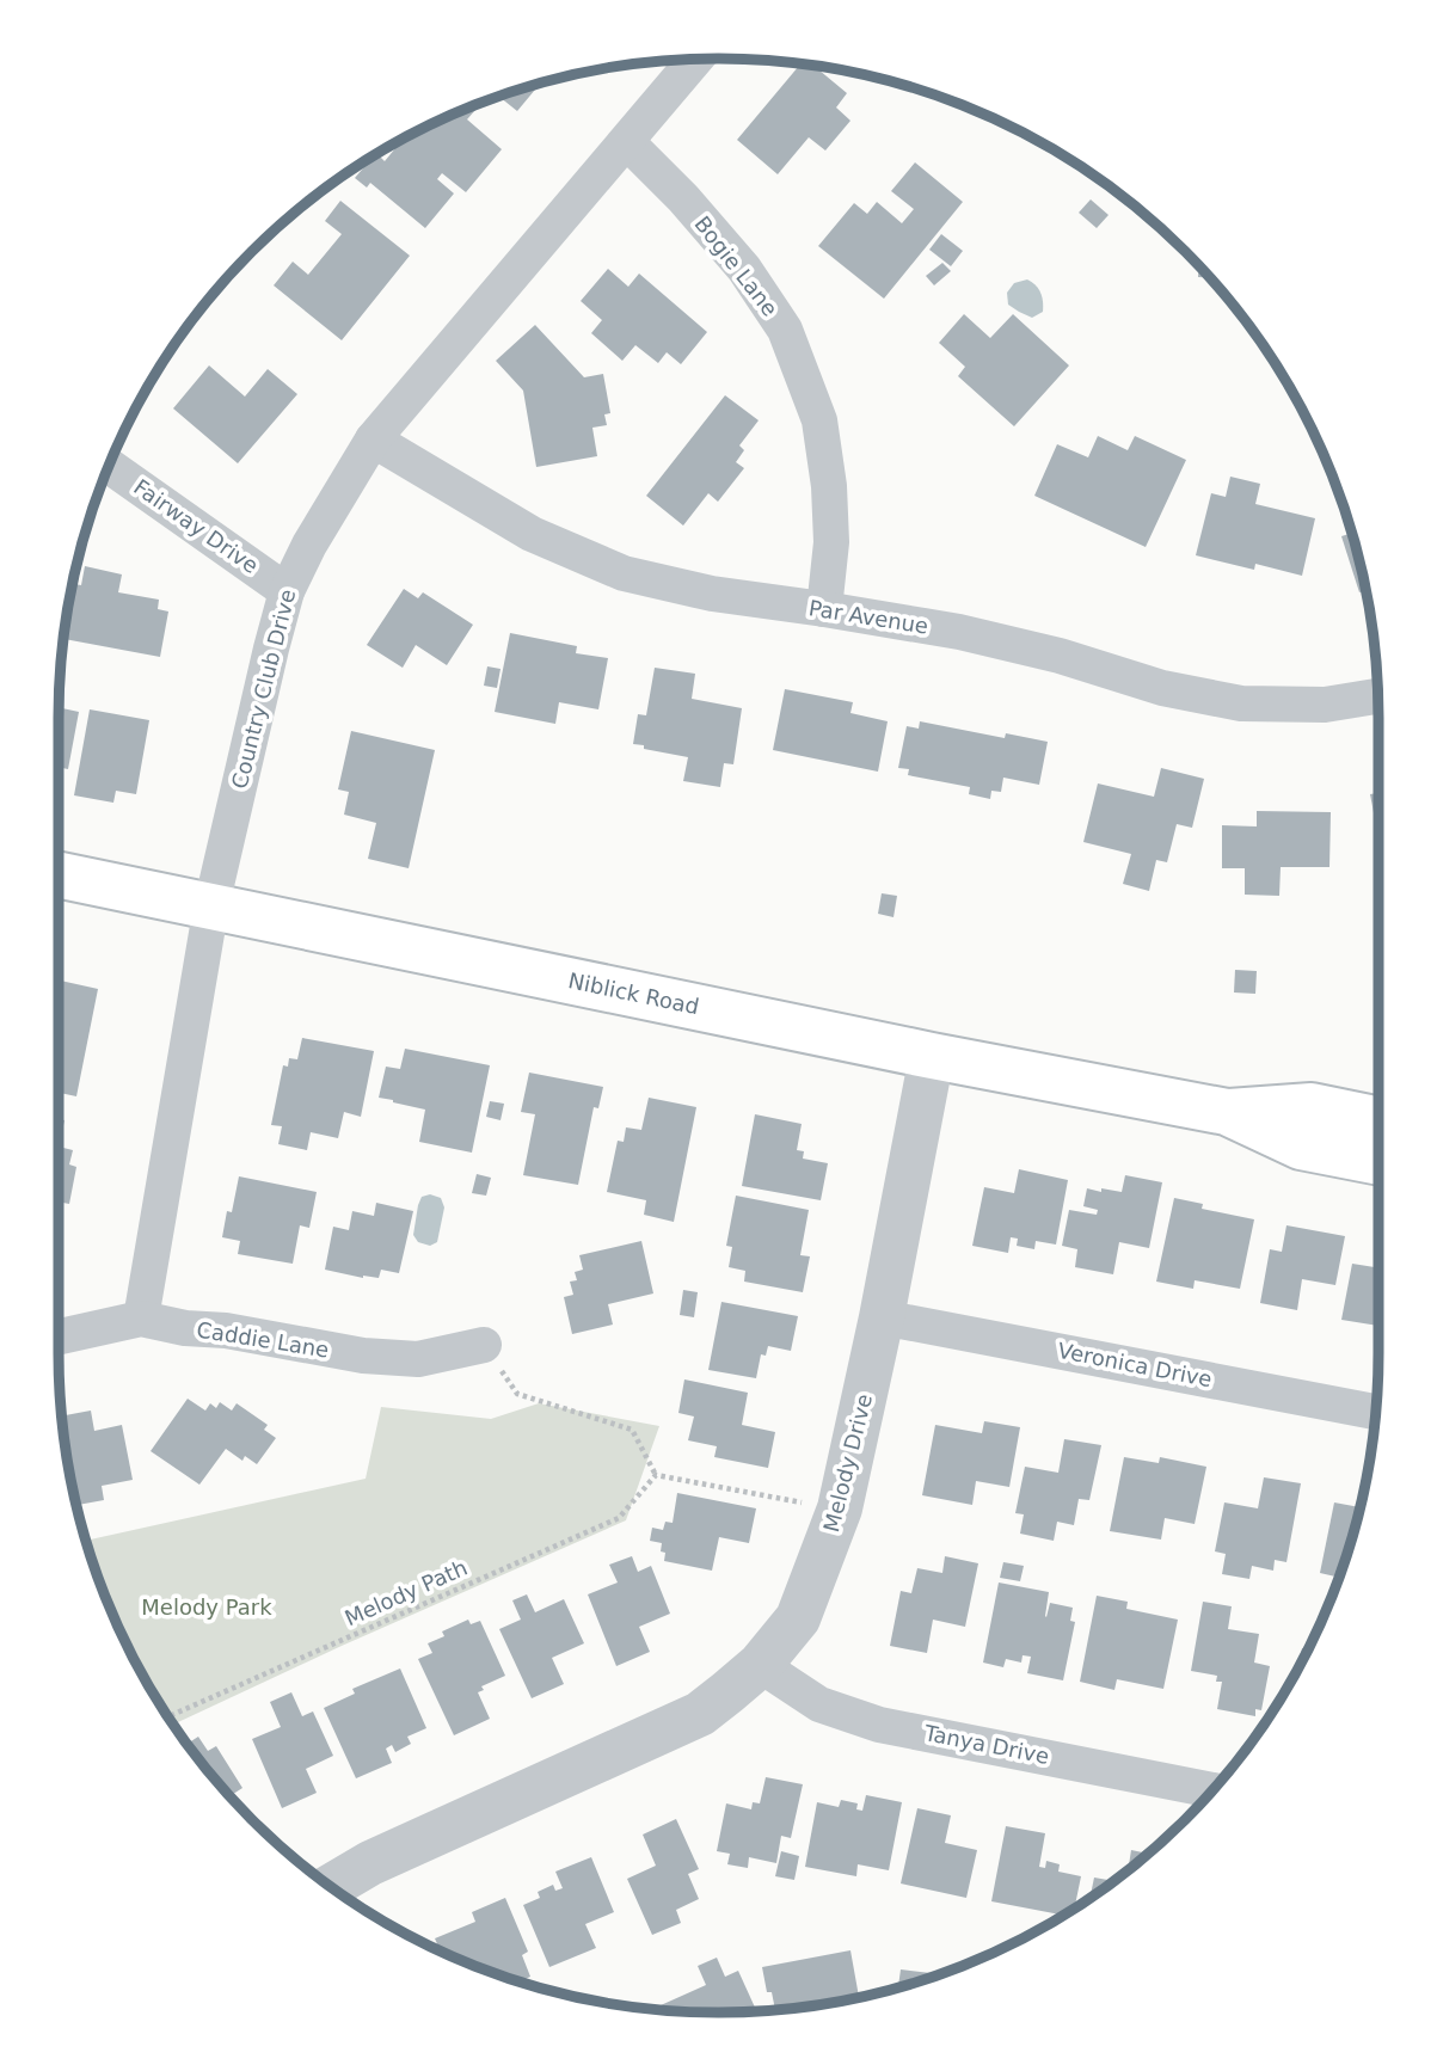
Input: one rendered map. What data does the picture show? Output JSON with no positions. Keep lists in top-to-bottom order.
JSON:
{
  "streets": {
    "main road": ["Niblick Road"],
    "street": [
      "Bogie Lane",
      "Fairway Drive",
      "Par Avenue",
      "Country Club Drive",
      "Caddie Lane",
      "Veronica Drive",
      "Melody Drive",
      "Tanya Drive"
    ],
    "path": ["Melody Path"]
  },
  "crossings": [
    ["Bogie Lane", "Par Avenue"],
    ["Bogie Lane", "Country Club Drive"],
    ["Fairway Drive", "Country Club Drive"],
    ["Par Avenue", "Country Club Drive"],
    ["Country Club Drive", "Niblick Road"],
    ["Country Club Drive", "Caddie Lane"],
    ["Niblick Road", "Melody Drive"],
    ["Veronica Drive", "Melody Drive"],
    ["Melody Drive", "Tanya Drive"]
  ],
  "parks": ["Melody Park"]
}
